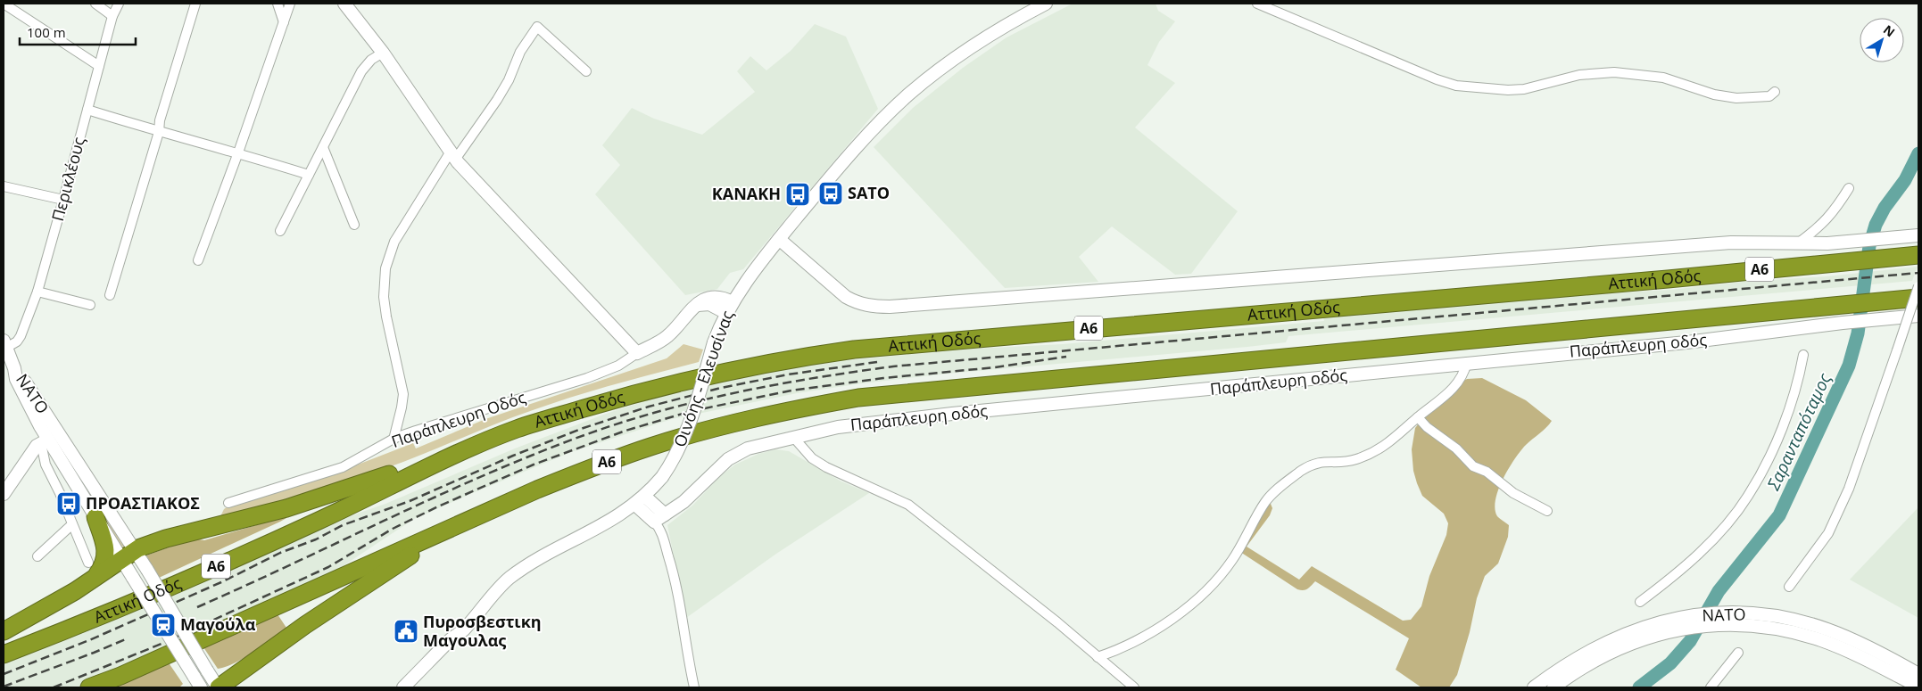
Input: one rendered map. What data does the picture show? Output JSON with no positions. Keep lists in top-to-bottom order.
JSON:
{
  "streets": {
    "highway": ["Α6", "Αττική Οδός"],
    "street": [
      "Περικλέους",
      "Παράπλευρη οδός",
      "Οινόης - Ελευσίνας",
      "ΝΑΤΟ",
      "Παράπλευρη Οδός"
    ]
  },
  "water": ["Σαρανταπόταμος"],
  "places": {
    "bus stop": ["SATO", "ΚΑΝΑΚΗ", "ΠΡΟΑΣΤΙΑΚΟΣ"],
    "station": ["Μαγούλα"],
    "public building": ["Πυροσβεστικη Μαγουλας"]
  },
  "scale_bar": "100 m",
  "north": "top right"
}
